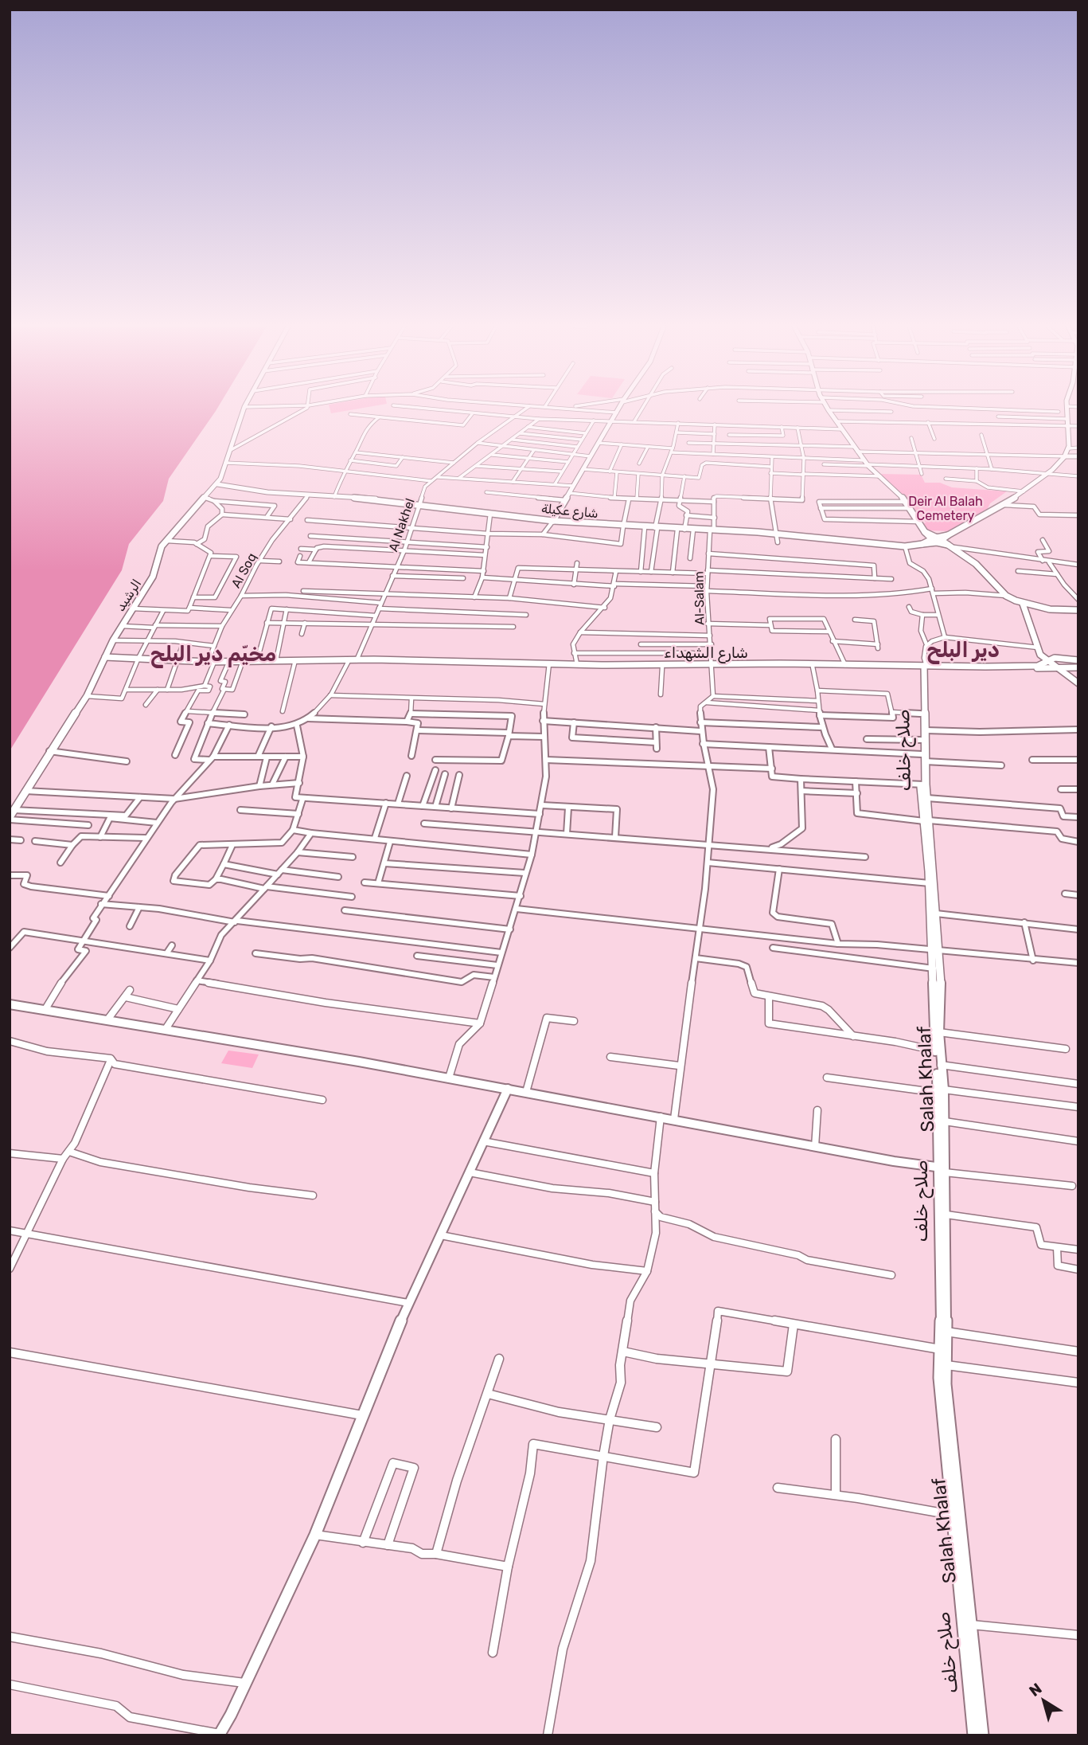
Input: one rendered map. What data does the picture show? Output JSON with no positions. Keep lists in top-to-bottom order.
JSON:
{
  "streets": {
    "main road": [
      "شارع عكيلة",
      "الرشيد",
      "شارع الشهداء",
      "صلاح خلف",
      "Salah Khalaf"
    ],
    "street": ["Al Nakhel", "Al Soq", "Al-Salam"]
  },
  "crossings": [
    ["شارع عكيلة", "Al Nakhel"],
    ["شارع عكيلة", "Al Soq"],
    ["شارع عكيلة", "الرشيد"],
    ["شارع عكيلة", "Al-Salam"],
    ["Al Nakhel", "شارع الشهداء"],
    ["Al Soq", "شارع الشهداء"],
    ["الرشيد", "شارع الشهداء"],
    ["Al-Salam", "شارع الشهداء"],
    ["شارع الشهداء", "صلاح خلف"],
    ["صلاح خلف", "Salah Khalaf"]
  ],
  "districts": ["دير البلح", "مخيّم دير البلح"],
  "parks": ["Deir Al Balah Cemetery"],
  "north": "top left"
}
